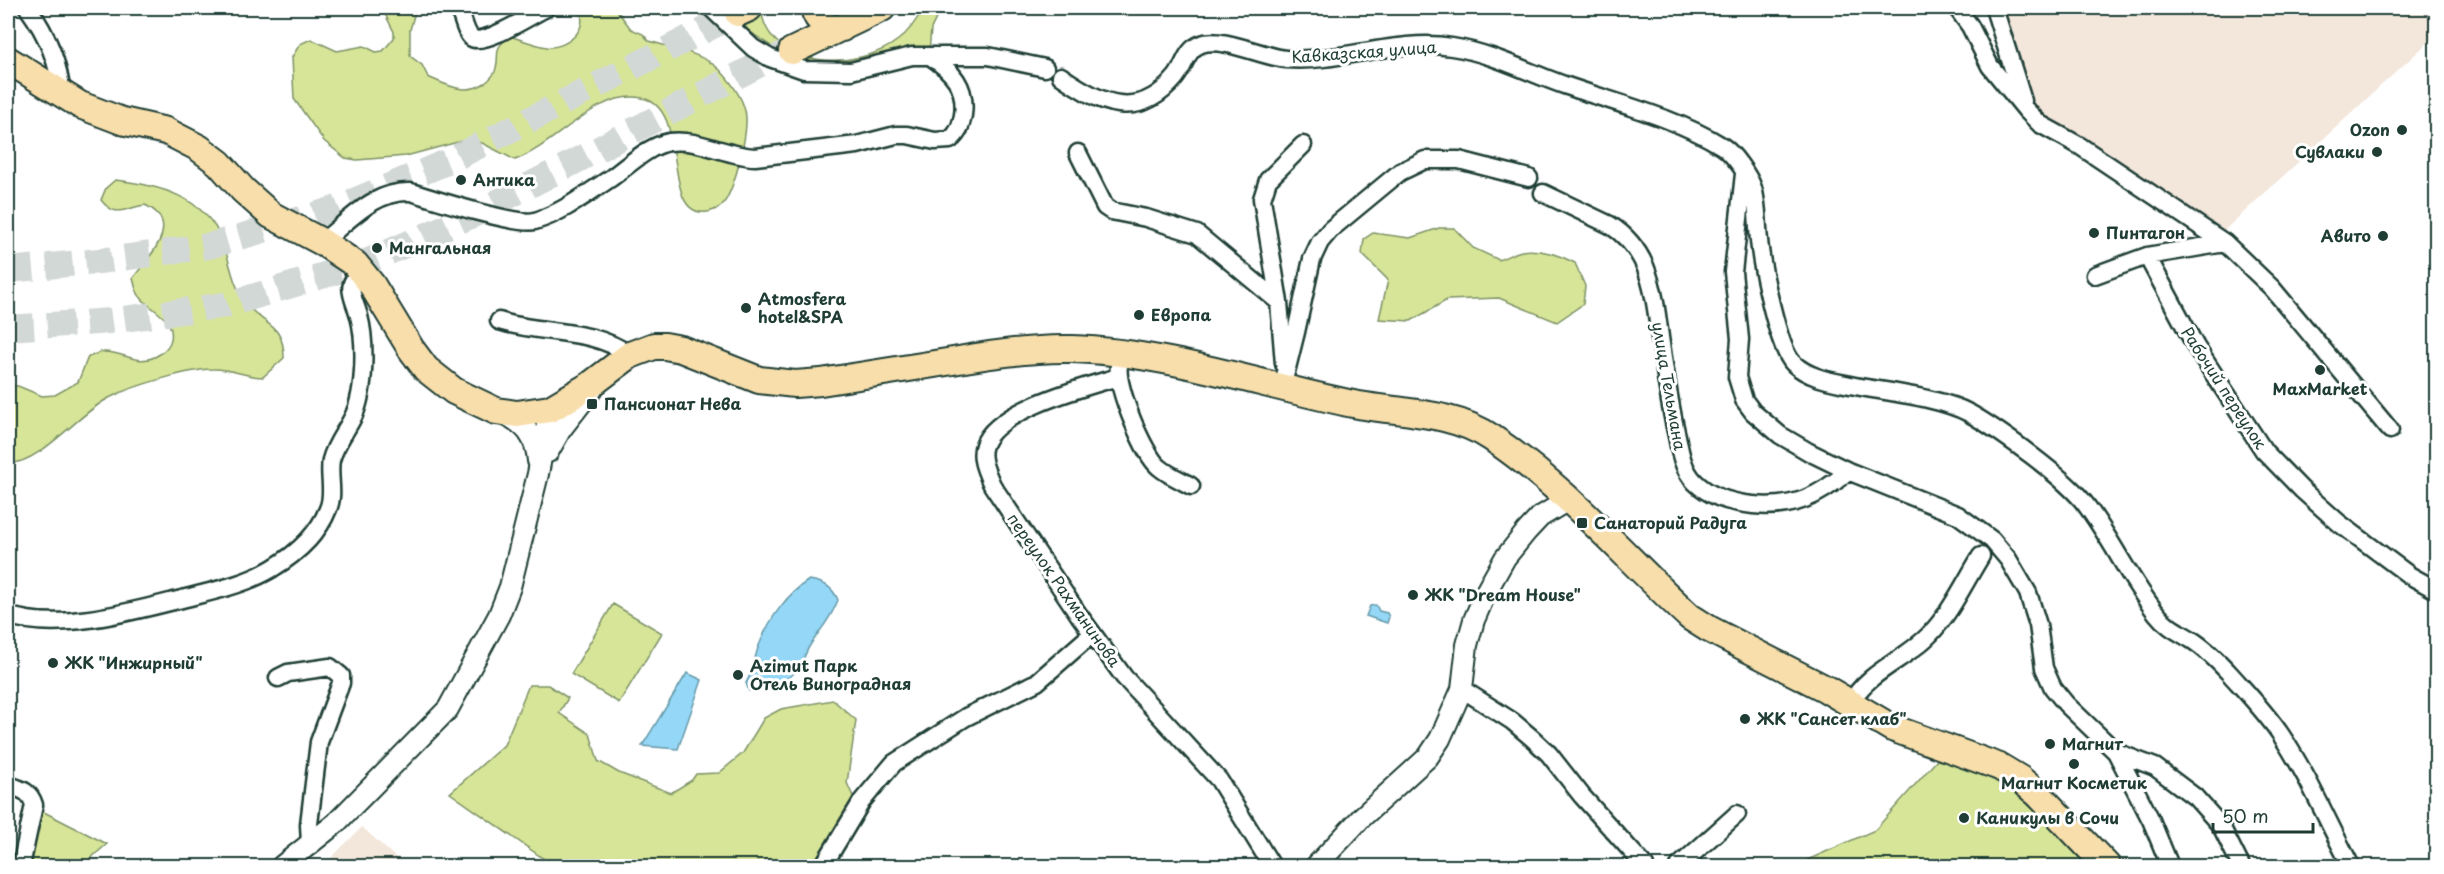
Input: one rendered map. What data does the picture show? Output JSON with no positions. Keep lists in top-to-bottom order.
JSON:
{
  "streets": {
    "street": [
      "Кавказская улица",
      "улица Тельмана",
      "Рабочий переулок",
      "переулок Рахманинова"
    ]
  },
  "places": {
    "other": [
      "Ozon",
      "Сувлаки",
      "Антика",
      "Пинтагон",
      "Авито",
      "Мангальная",
      "Atmosfera hotel&SPA",
      "Европа",
      "MaxMarket",
      "ЖК \"Dream House\"",
      "ЖК \"Инжирный\"",
      "Azimut Парк Отель Виноградная",
      "ЖК \"Сансет клаб\"",
      "Магнит",
      "Магнит Косметик",
      "Каникулы в Сочи"
    ],
    "transit": ["Пансионат Нева", "Санаторий Радуга"]
  },
  "scale_bar": "50 m"
}
